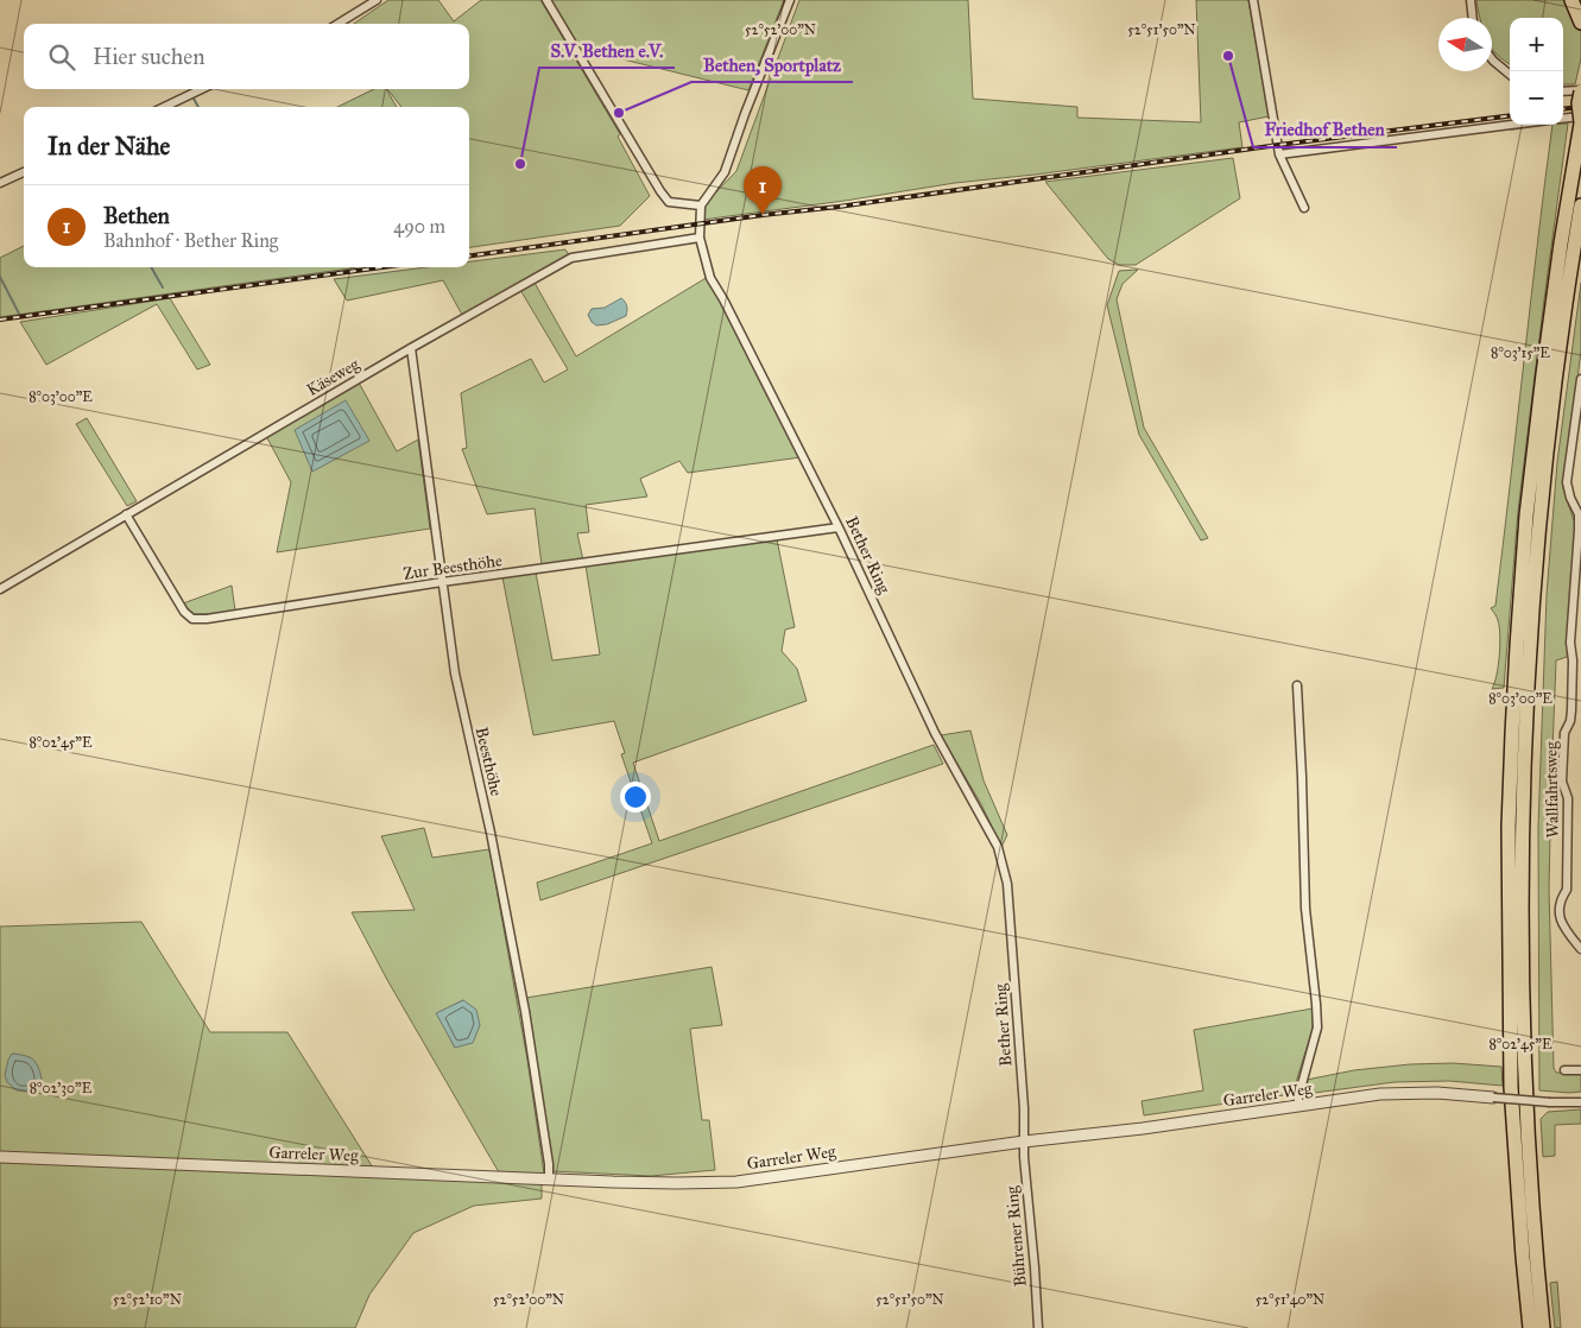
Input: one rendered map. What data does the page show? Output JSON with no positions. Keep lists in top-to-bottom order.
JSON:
{
  "streets": {
    "street": [
      "Käseweg",
      "Bether Ring",
      "Zur Beesthöhe",
      "Beesthöhe",
      "Wallfahrtsweg",
      "Garreler Weg",
      "Bührener Ring"
    ]
  },
  "crossings": [
    ["Käseweg", "Bether Ring"],
    ["Käseweg", "Zur Beesthöhe"],
    ["Käseweg", "Beesthöhe"],
    ["Bether Ring", "Zur Beesthöhe"],
    ["Bether Ring", "Garreler Weg"],
    ["Bether Ring", "Bührener Ring"],
    ["Zur Beesthöhe", "Beesthöhe"],
    ["Beesthöhe", "Garreler Weg"],
    ["Garreler Weg", "Bührener Ring"]
  ],
  "places": ["Friedhof Bethen", "Bethen, Sportplatz", "S.V. Bethen e.V."],
  "north": "left",
  "page": {
    "map_buttons": ["+", "−"],
    "search": "Hier suchen",
    "heading": "In der Nähe",
    "pins": "1",
    "list": [
      {
        "mark": "1",
        "name": "Bethen",
        "note": "Bahnhof · Bether Ring",
        "value": "490 m"
      }
    ]
  },
  "coordinates": [
    "52°52'00\"N",
    "52°51'50\"N",
    "8°03'15\"E",
    "8°03'00\"E",
    "8°02'45\"E",
    "8°02'30\"E",
    "52°52'10\"N",
    "52°51'40\"N"
  ]
}
